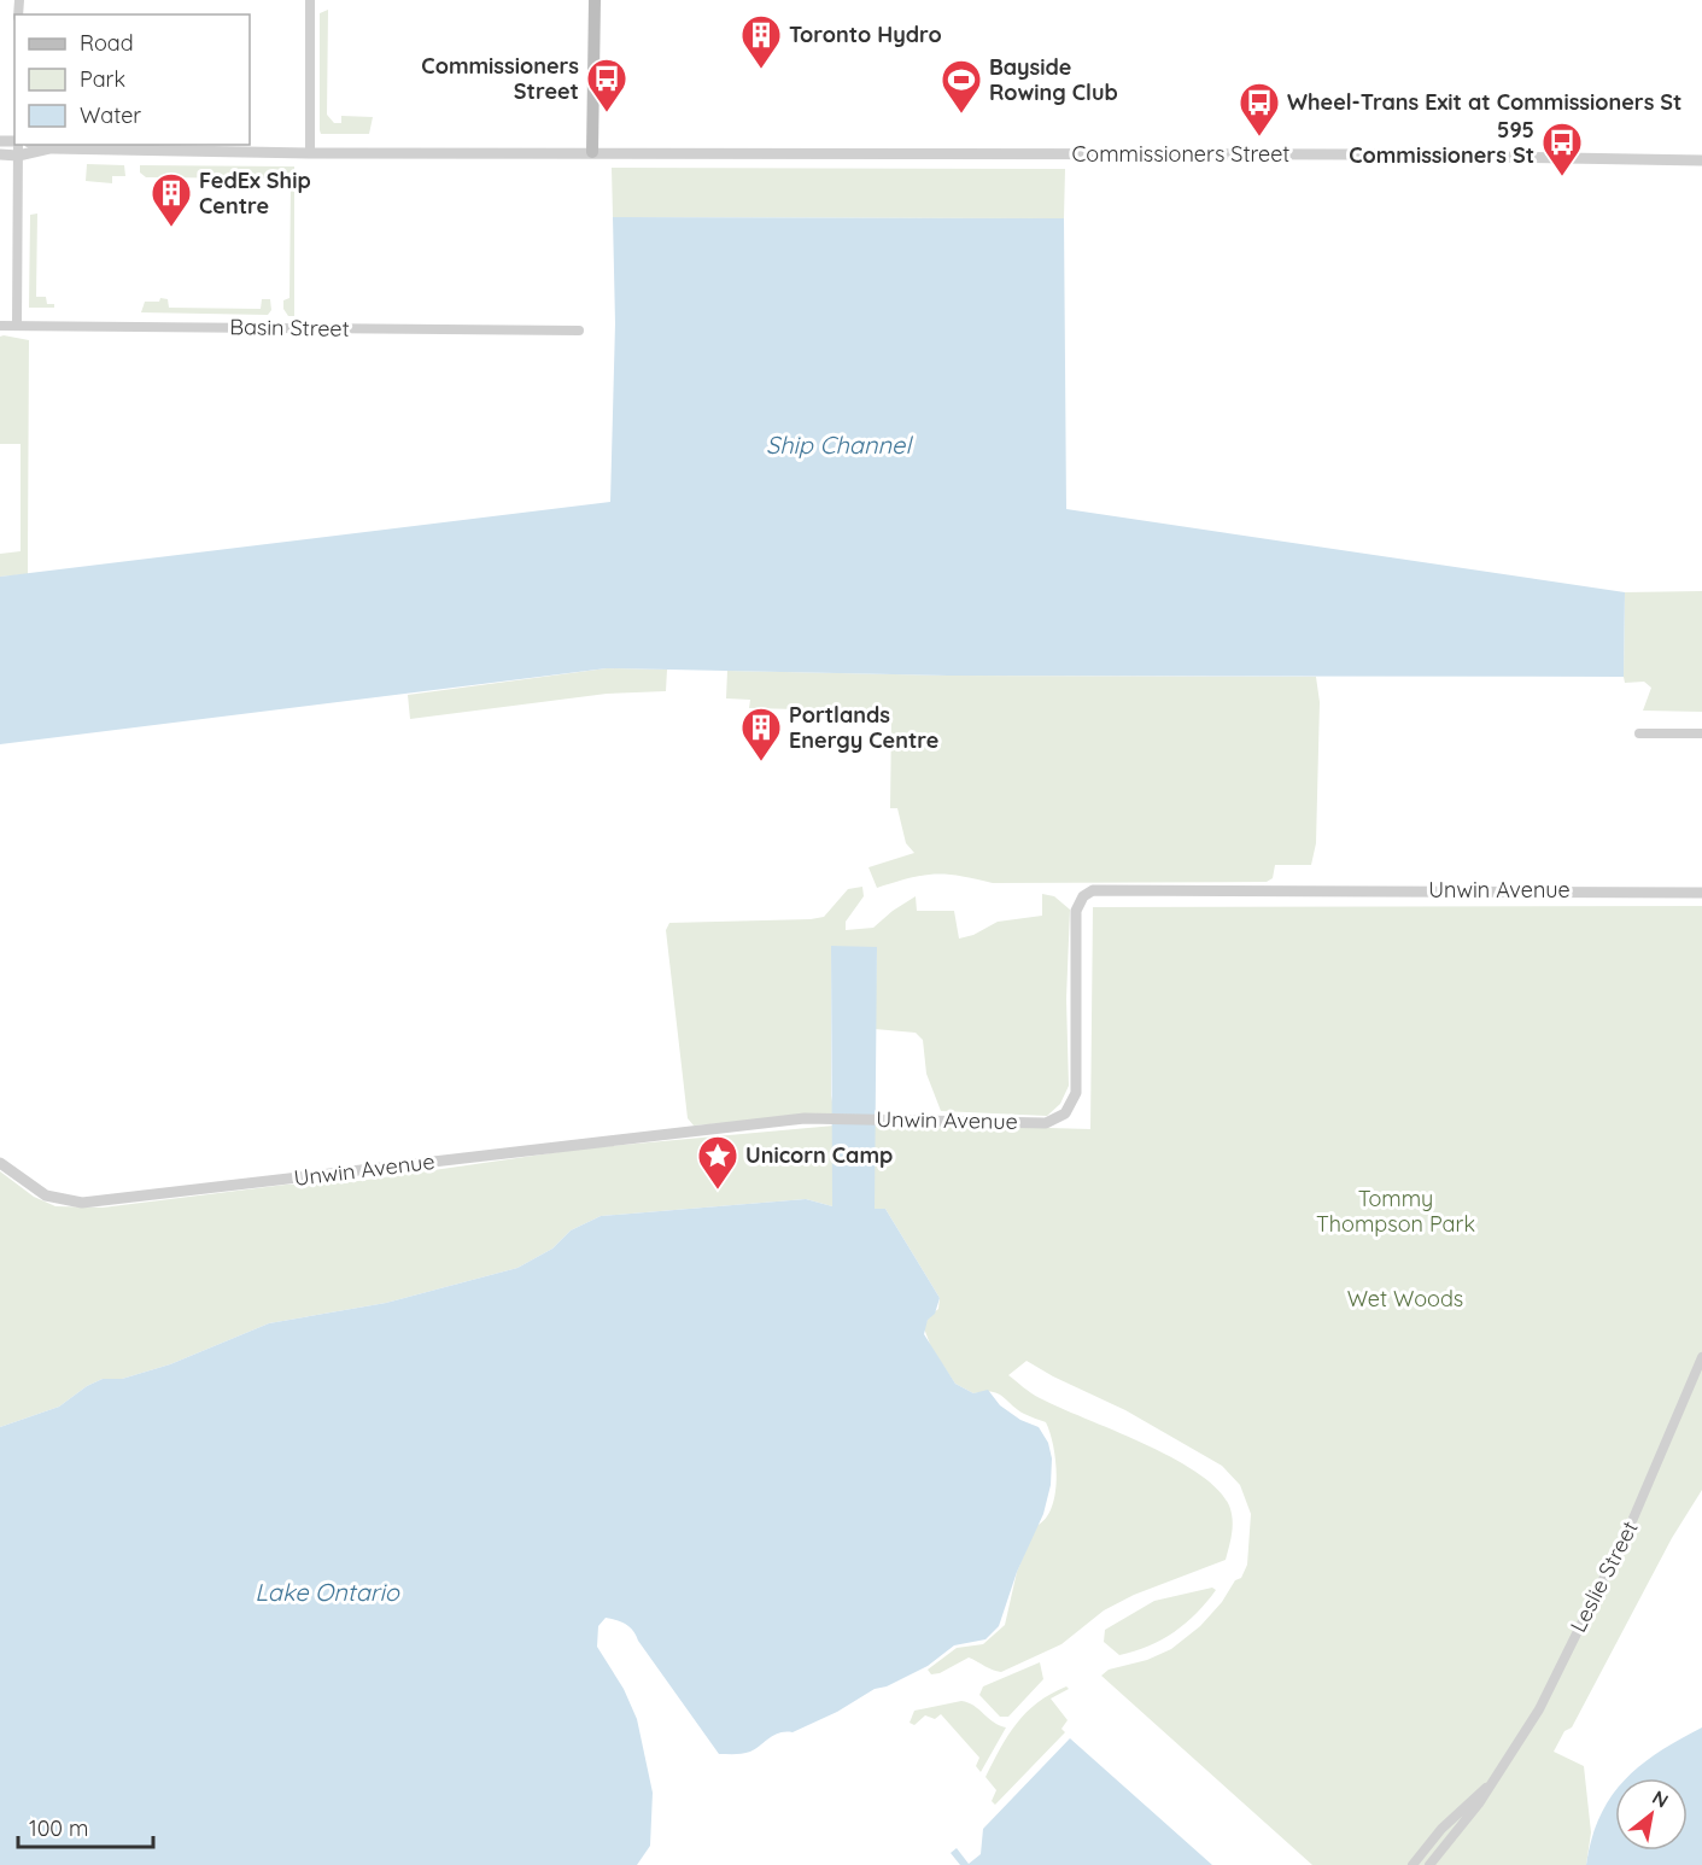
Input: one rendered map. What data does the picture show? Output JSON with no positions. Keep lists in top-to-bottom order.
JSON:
{
  "streets": {
    "street": [
      "Commissioners Street",
      "Basin Street",
      "Unwin Avenue",
      "Leslie Street"
    ]
  },
  "water": ["Ship Channel", "Lake Ontario"],
  "parks": ["Tommy Thompson Park", "Wet Woods"],
  "places": {
    "building": ["Toronto Hydro", "FedEx Ship Centre", "Portlands Energy Centre"],
    "bus stop": ["Commissioners Street", "Wheel-Trans Exit at Commissioners St", "595 Commissioners St"],
    "sports": ["Bayside Rowing Club"],
    "place": ["Unicorn Camp"]
  },
  "legend": ["Road", "Park", "Water"],
  "scale_bar": "100 m",
  "north": "top right"
}
